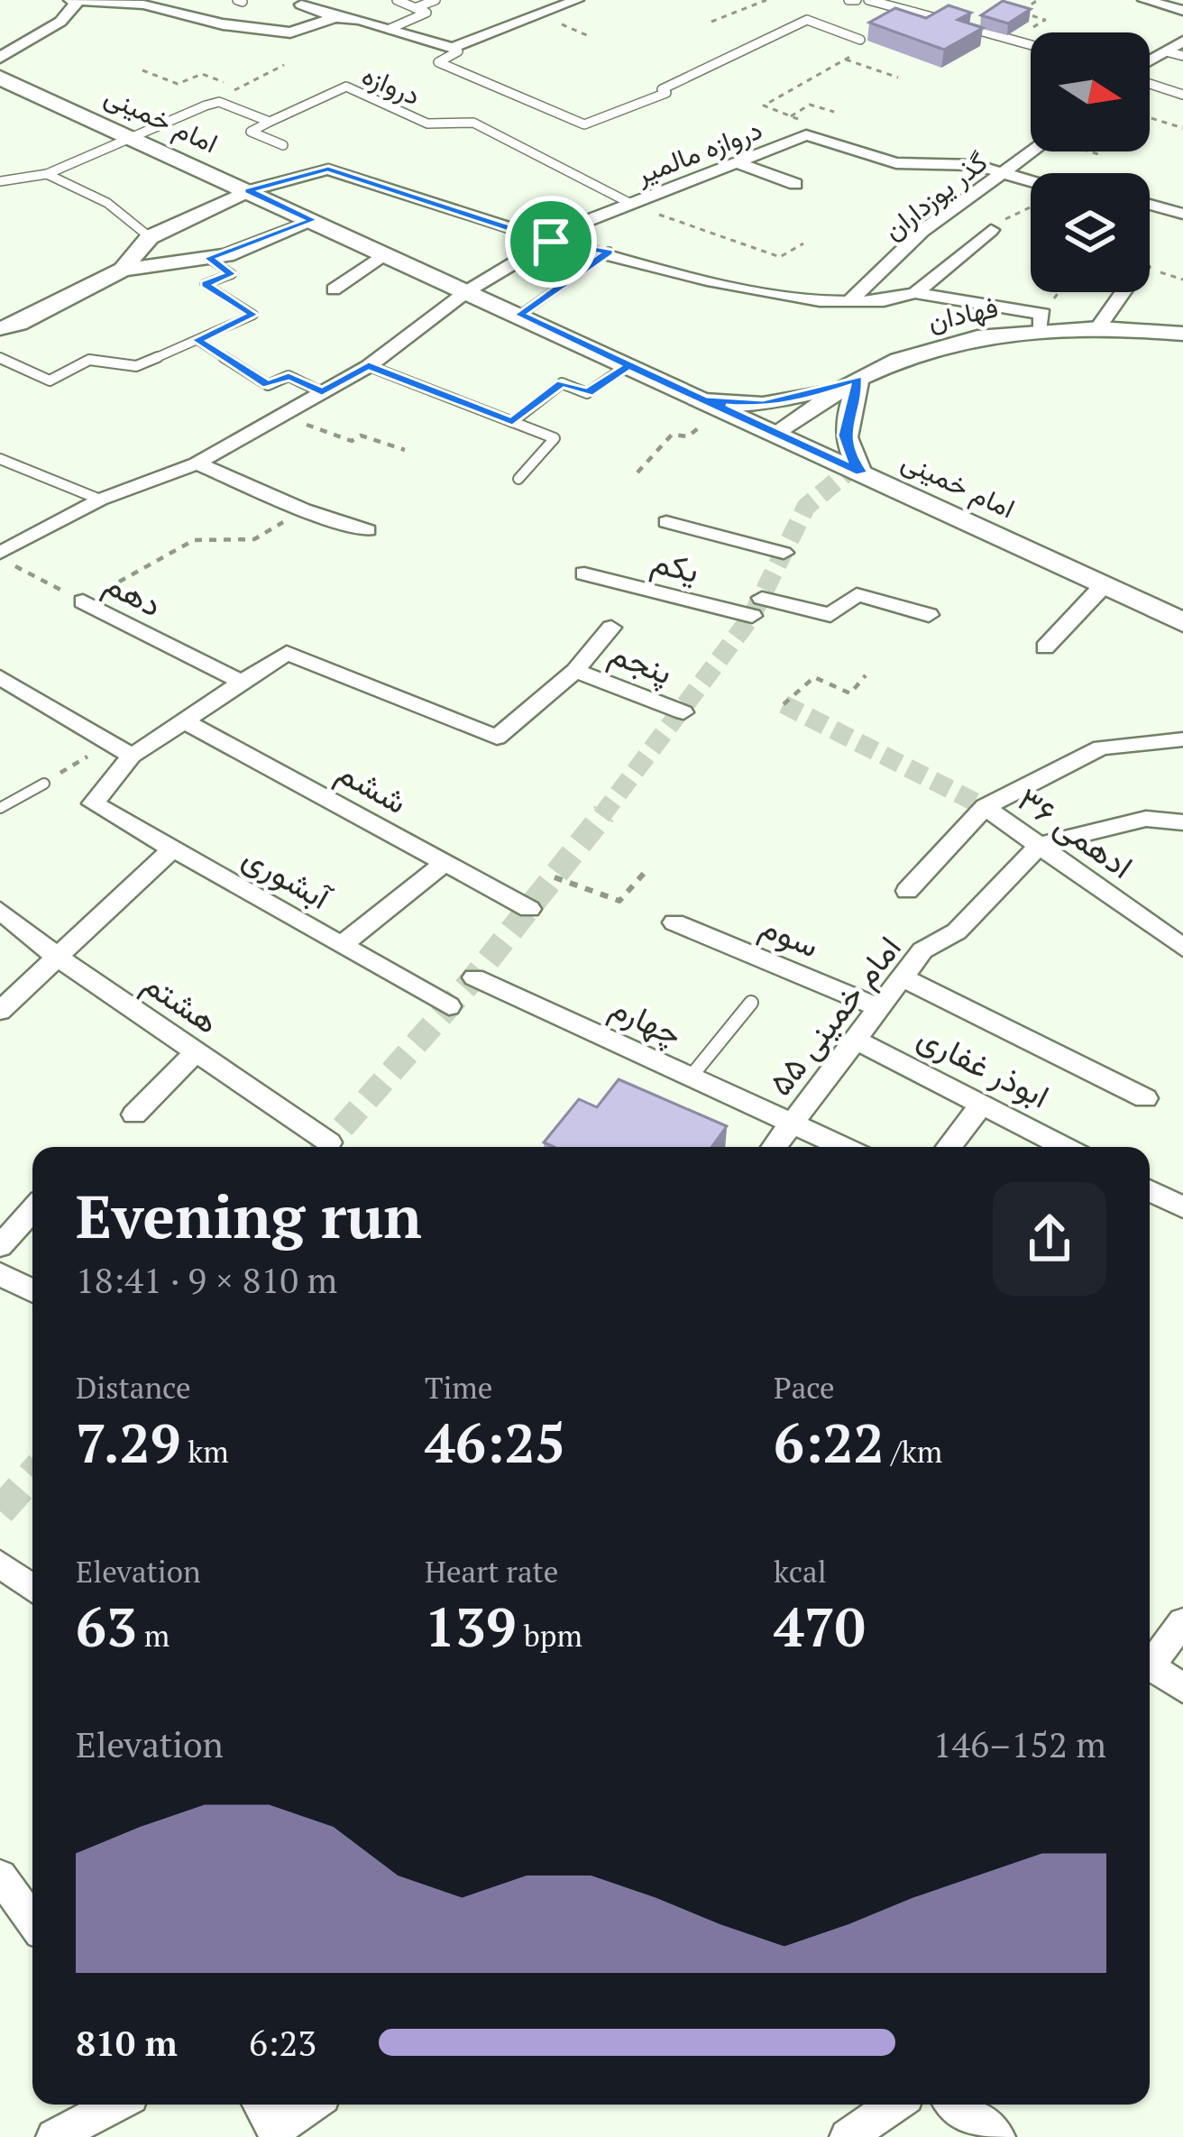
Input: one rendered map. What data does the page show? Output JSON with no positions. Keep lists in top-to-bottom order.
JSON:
{
  "streets": {
    "main road": ["امام خمینی"],
    "street": [
      "دروازه مالمیر",
      "گذر يوزداران",
      "فهادان",
      "یکم",
      "دهم",
      "پنجم",
      "ششم",
      "ادهمی ۳۶",
      "آبشوری",
      "سوم",
      "هشتم",
      "امام خمینی ۵۵",
      "چهارم",
      "ابوذر غفاری"
    ],
    "lane": ["دروازه"]
  },
  "crossings": [
    ["دروازه", "دروازه مالمیر"],
    ["امام خمینی", "دروازه مالمیر"],
    ["امام خمینی", "فهادان"],
    ["دروازه مالمیر", "دهم"],
    ["ادهمی ۳۶", "امام خمینی ۵۵"],
    ["سوم", "امام خمینی ۵۵"],
    ["امام خمینی ۵۵", "چهارم"],
    ["امام خمینی ۵۵", "ابوذر غفاری"]
  ],
  "north": "right",
  "page": {
    "heading": ["Evening run", "18:41 · 9 × 810 m"],
    "stats": [
      ["Distance", "7.29 km"],
      ["Time", "46:25"],
      ["Pace", "6:22 /km"],
      ["Elevation", "63 m"],
      ["Heart rate", "139 bpm"],
      ["kcal", "470"]
    ],
    "chart": ["Elevation", "146–152 m"],
    "list": [
      {
        "name": "810 m",
        "note": "6:23"
      }
    ]
  }
}
